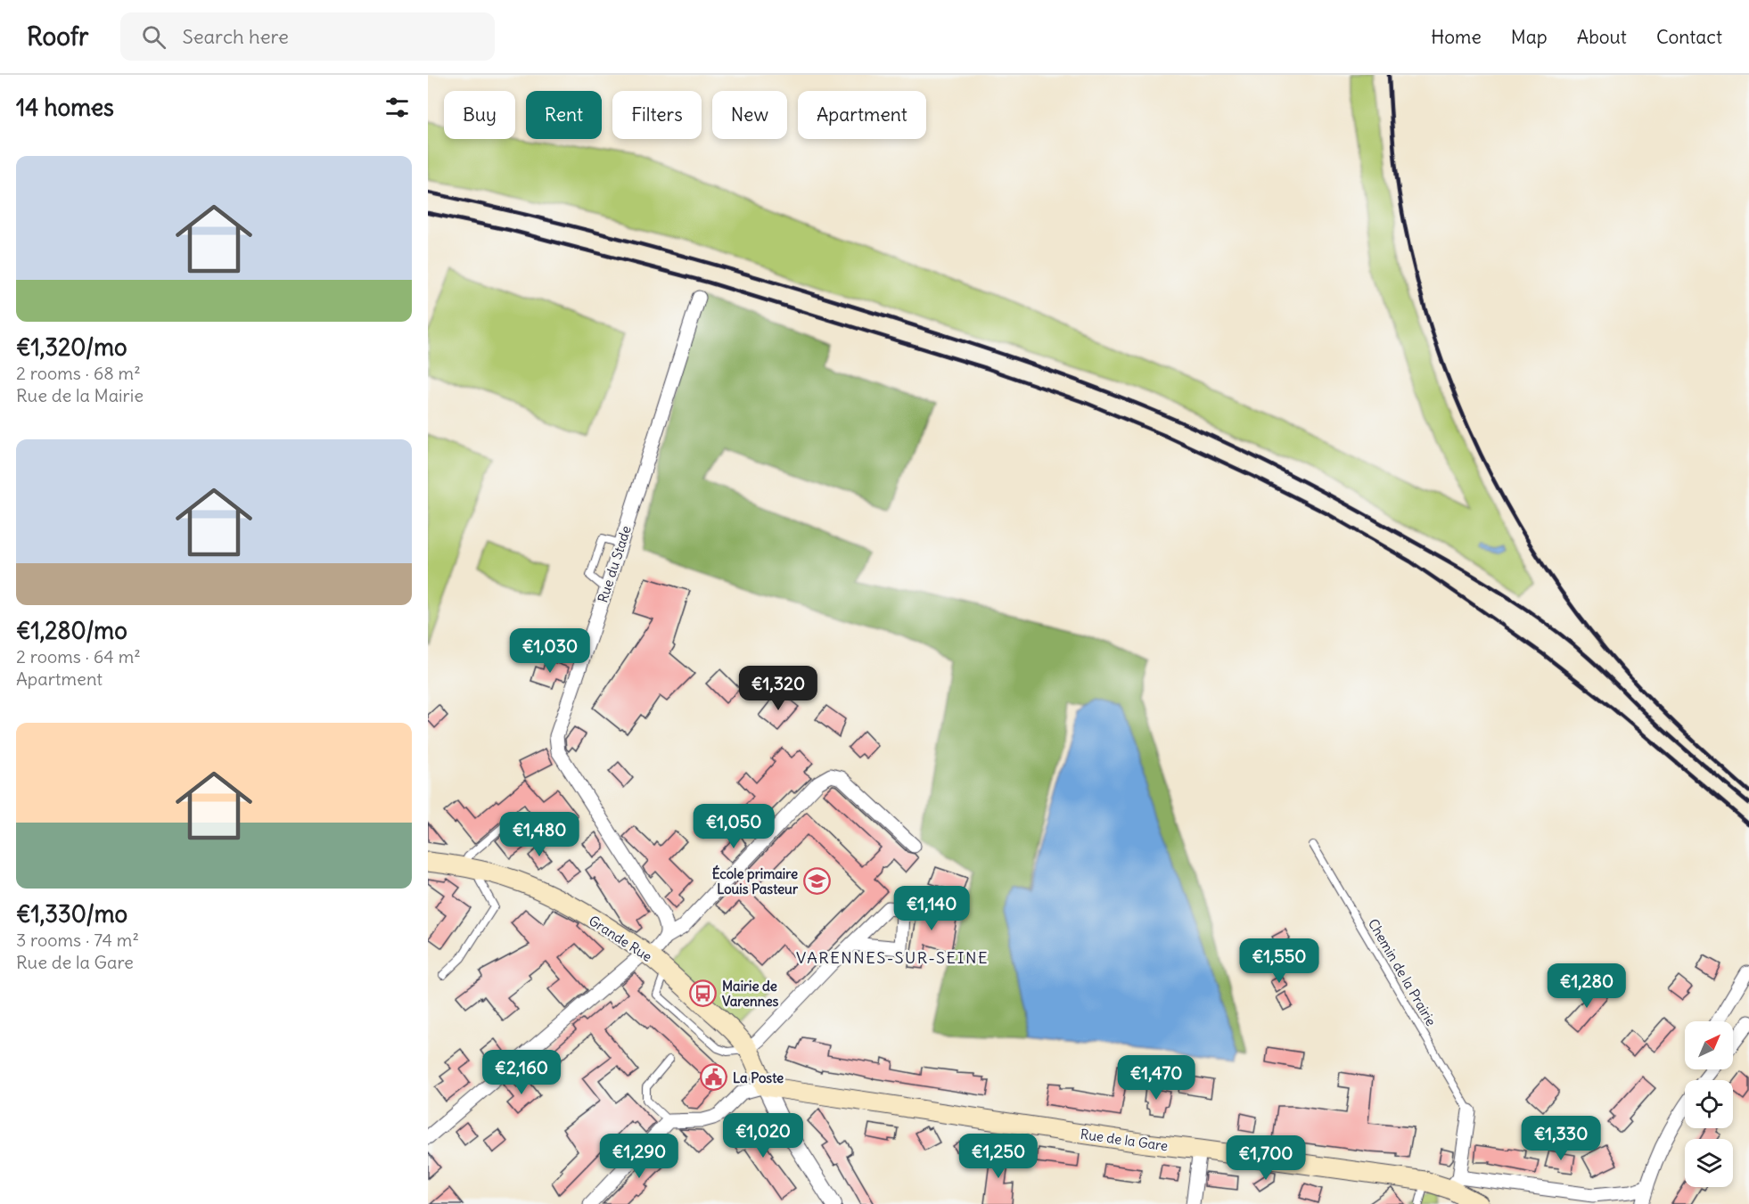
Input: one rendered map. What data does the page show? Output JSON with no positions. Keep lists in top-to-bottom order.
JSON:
{
  "streets": {
    "main road": ["Grande Rue", "Rue de la Gare"],
    "street": ["Rue du Stade"],
    "lane": ["Chemin de la Prairie"]
  },
  "crossings": [
    ["Grande Rue", "Rue de la Gare"]
  ],
  "districts": ["VARENNES-SUR-SEINE"],
  "places": {
    "school or university": ["École primaire Louis Pasteur"],
    "bus stop": ["Mairie de Varennes"],
    "public building": ["La Poste"]
  },
  "north": "top right",
  "page": {
    "header": "Roofr",
    "search": "Search here",
    "nav": [
      "Home",
      "Map",
      "About",
      "Contact"
    ],
    "heading": "14 homes",
    "chip": [
      "Buy",
      "Rent",
      "Filters",
      "New",
      "Apartment"
    ],
    "list": [
      {
        "name": "€1,320/mo",
        "note": "2 rooms · 68 m² · Rue de la Mairie"
      },
      {
        "name": "€1,280/mo",
        "note": "2 rooms · 64 m² · Apartment"
      },
      {
        "name": "€1,330/mo",
        "note": "3 rooms · 74 m² · Rue de la Gare"
      }
    ],
    "price": [
      "€1,030",
      "€1,320",
      "€1,050",
      "€1,480",
      "€1,140",
      "€1,550",
      "€1,280",
      "€2,160",
      "€1,470",
      "€1,020",
      "€1,330",
      "€1,290",
      "€1,250",
      "€1,700"
    ]
  }
}
